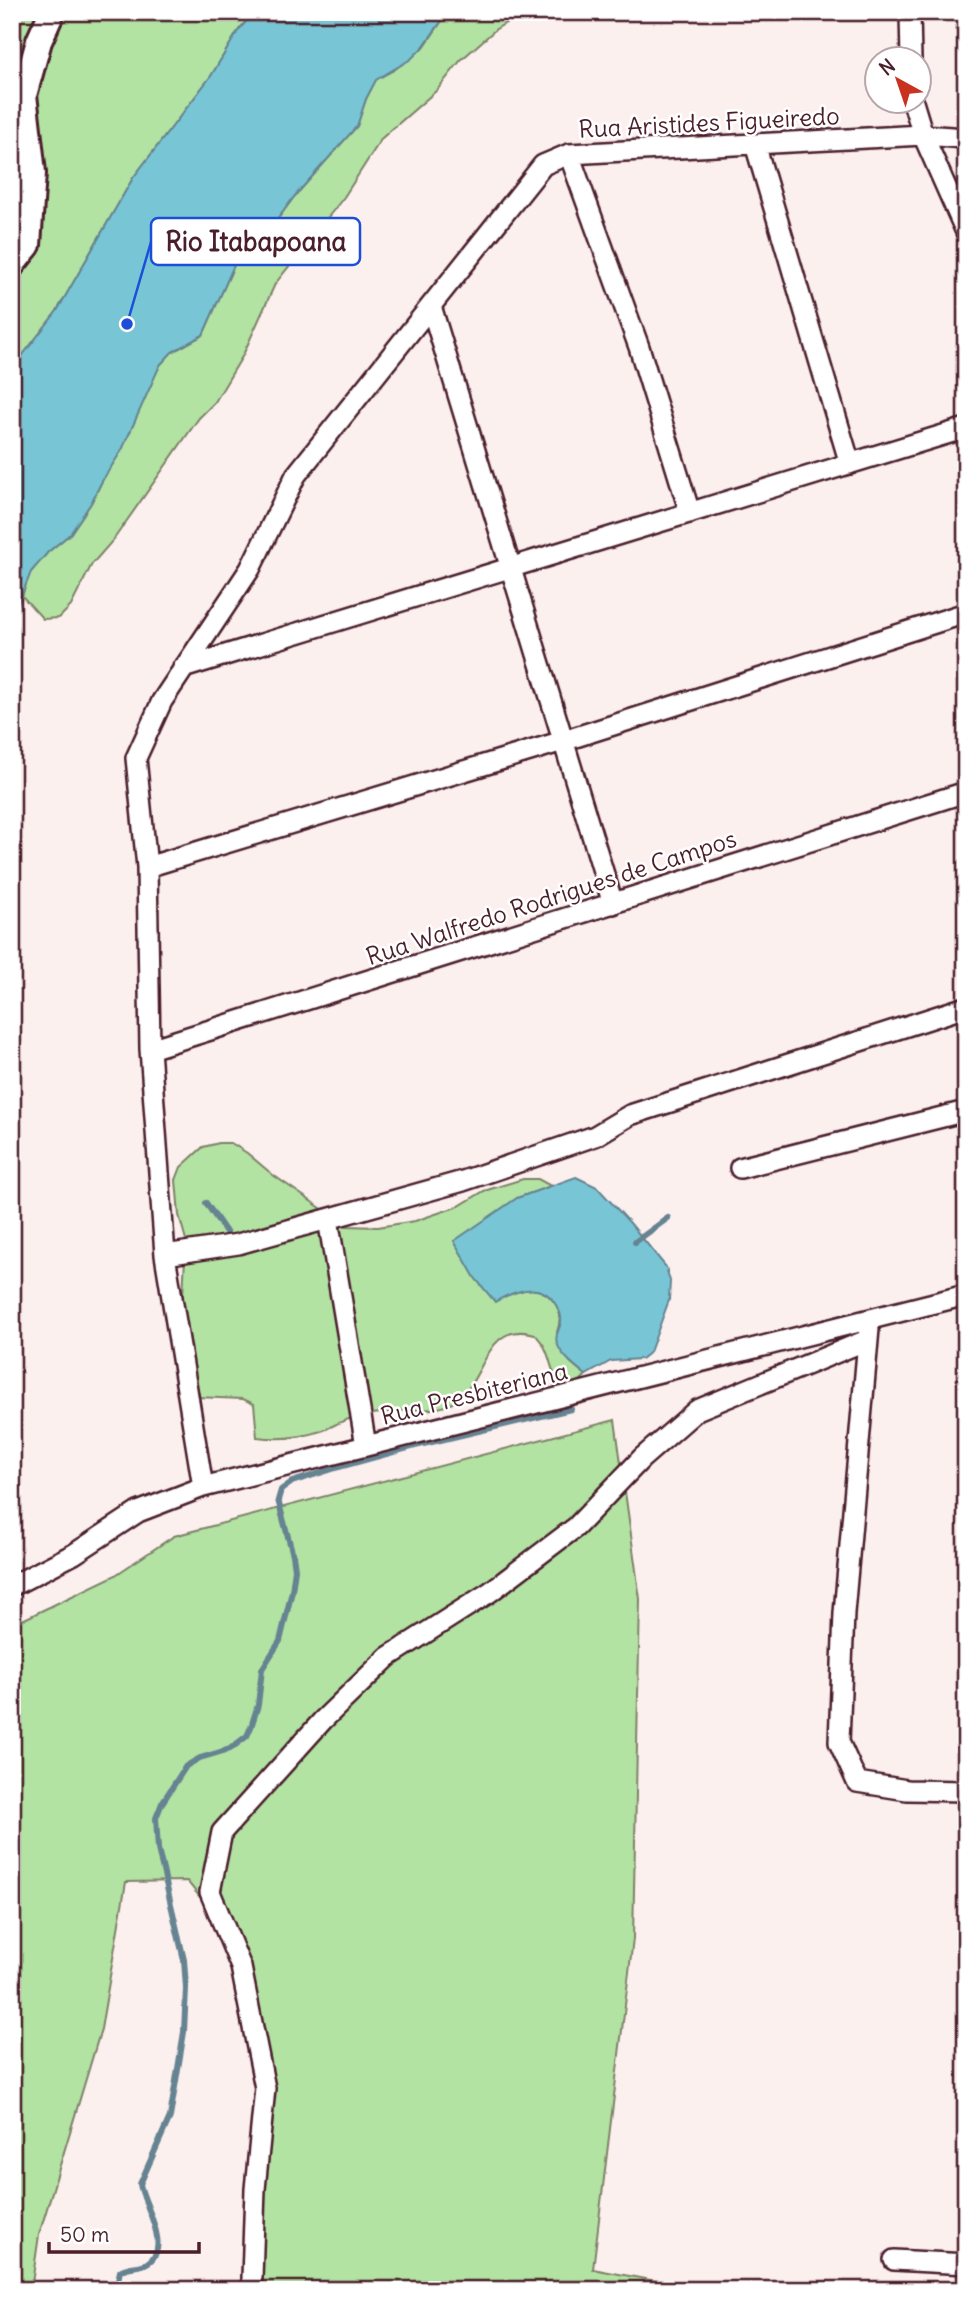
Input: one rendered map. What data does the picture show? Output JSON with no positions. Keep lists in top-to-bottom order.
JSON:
{
  "streets": {
    "street": ["Rua Aristides Figueiredo", "Rua Walfredo Rodrigues de Campos", "Rua Presbiteriana"]
  },
  "crossings": [
    ["Rua Aristides Figueiredo", "Rua Walfredo Rodrigues de Campos"],
    ["Rua Aristides Figueiredo", "Rua Presbiteriana"]
  ],
  "places": ["Rio Itabapoana"],
  "scale_bar": "50 m",
  "north": "top left"
}
